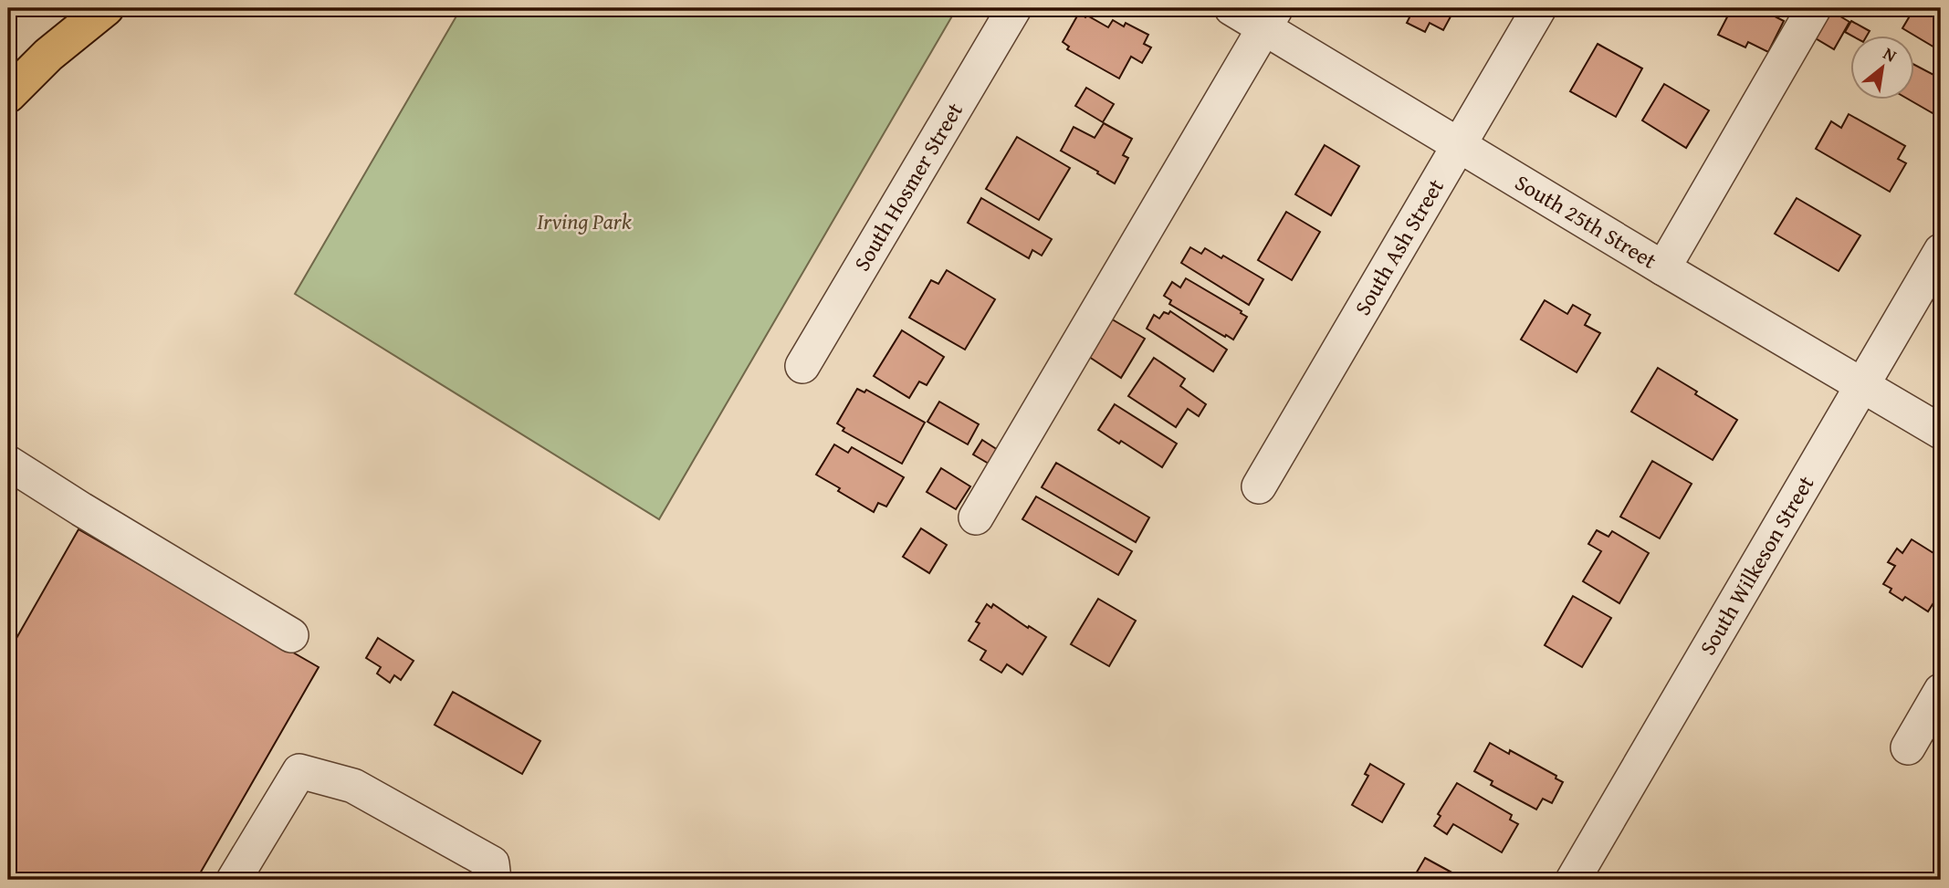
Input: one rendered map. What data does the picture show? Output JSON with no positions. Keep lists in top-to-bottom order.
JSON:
{
  "streets": {
    "street": [
      "South Hosmer Street",
      "South 25th Street",
      "South Ash Street",
      "South Wilkeson Street"
    ]
  },
  "crossings": [
    ["South 25th Street", "South Ash Street"],
    ["South 25th Street", "South Wilkeson Street"]
  ],
  "parks": ["Irving Park"],
  "north": "top right"
}
